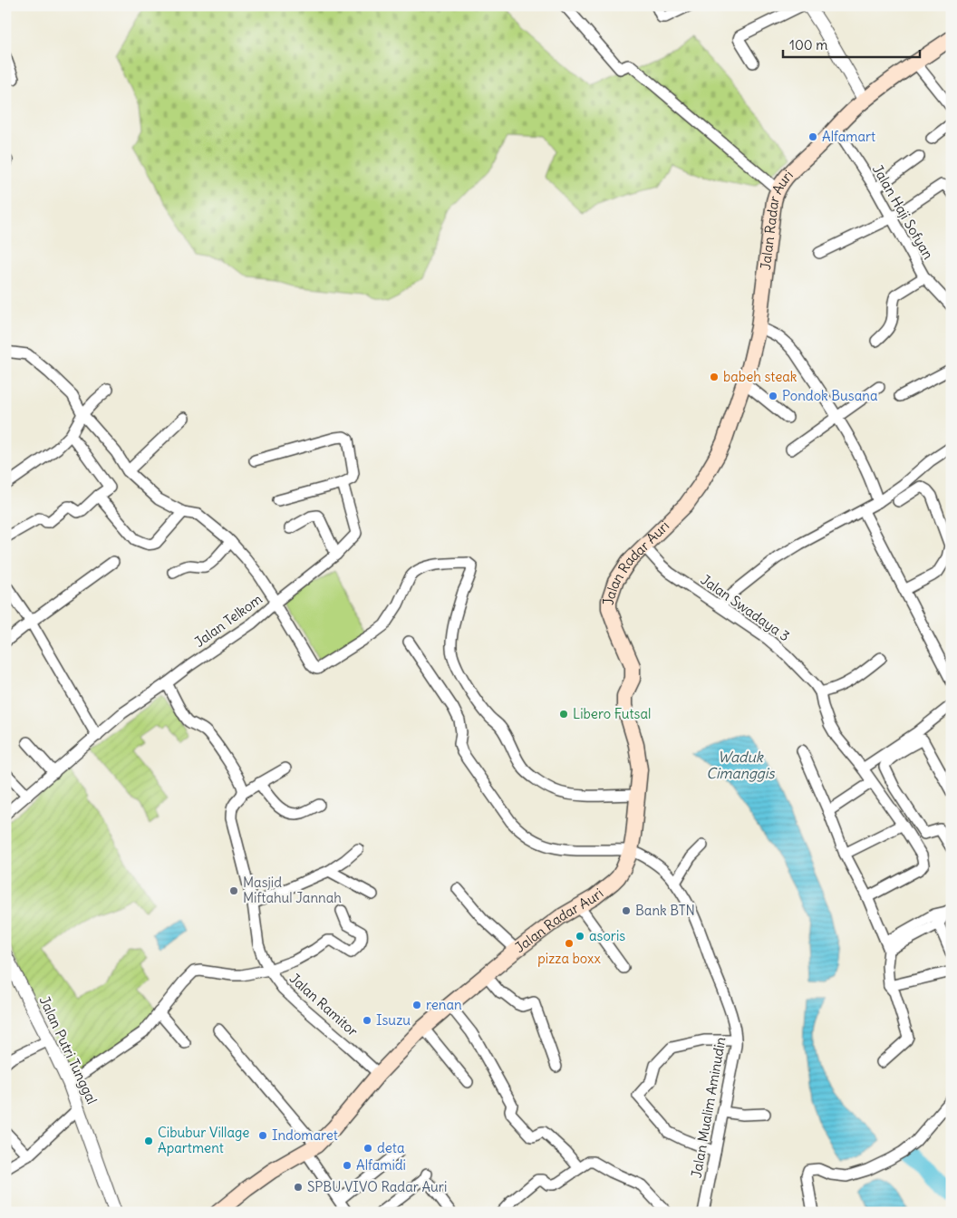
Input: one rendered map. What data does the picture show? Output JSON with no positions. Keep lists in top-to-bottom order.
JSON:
{
  "streets": {
    "main road": ["Jalan Radar Auri"],
    "street": [
      "Jalan Haji Sofyan",
      "Jalan Swadaya 3",
      "Jalan Telkom",
      "Jalan Ramitor",
      "Jalan Putri Tunggal",
      "Jalan Mualim Aminudin"
    ]
  },
  "crossings": [
    ["Jalan Haji Sofyan", "Jalan Radar Auri"],
    ["Jalan Radar Auri", "Jalan Swadaya 3"],
    ["Jalan Radar Auri", "Jalan Ramitor"],
    ["Jalan Radar Auri", "Jalan Mualim Aminudin"]
  ],
  "water": ["Waduk Cimanggis"],
  "places": [
    "Alfamart",
    "babeh steak",
    "Pondok Busana",
    "Libero Futsal",
    "Masjid Miftahul Jannah",
    "Bank BTN",
    "asoris",
    "pizza boxx",
    "renan",
    "Isuzu",
    "Indomaret",
    "Cibubur Village Apartment",
    "deta",
    "Alfamidi",
    "SPBU VIVO Radar Auri"
  ],
  "scale_bar": "100 m"
}
